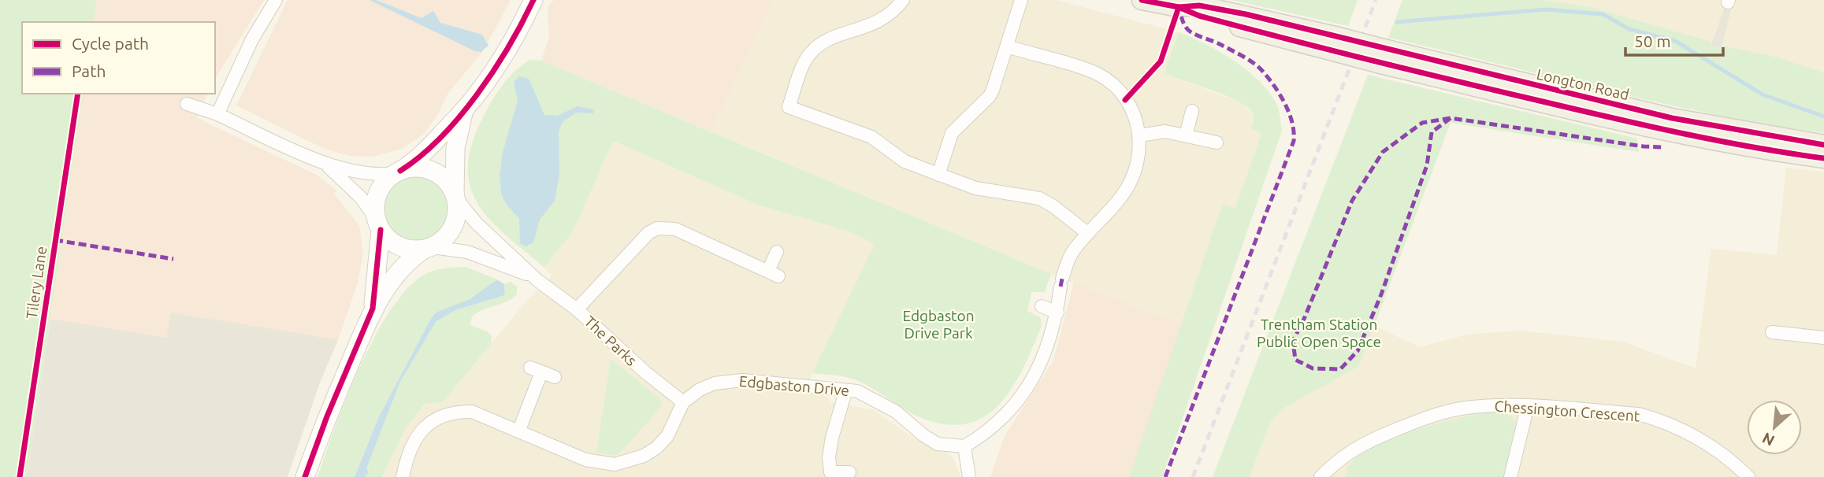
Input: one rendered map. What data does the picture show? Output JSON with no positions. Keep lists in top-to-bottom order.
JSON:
{
  "streets": {
    "main road": ["Longton Road"],
    "street": ["The Parks", "Edgbaston Drive", "Chessington Crescent"],
    "cycle path": ["Tilery Lane"]
  },
  "crossings": [
    ["The Parks", "Edgbaston Drive"]
  ],
  "parks": ["Edgbaston Drive Park", "Trentham Station Public Open Space"],
  "legend": ["Cycle path", "Path"],
  "scale_bar": "50 m",
  "north": "bottom left"
}
